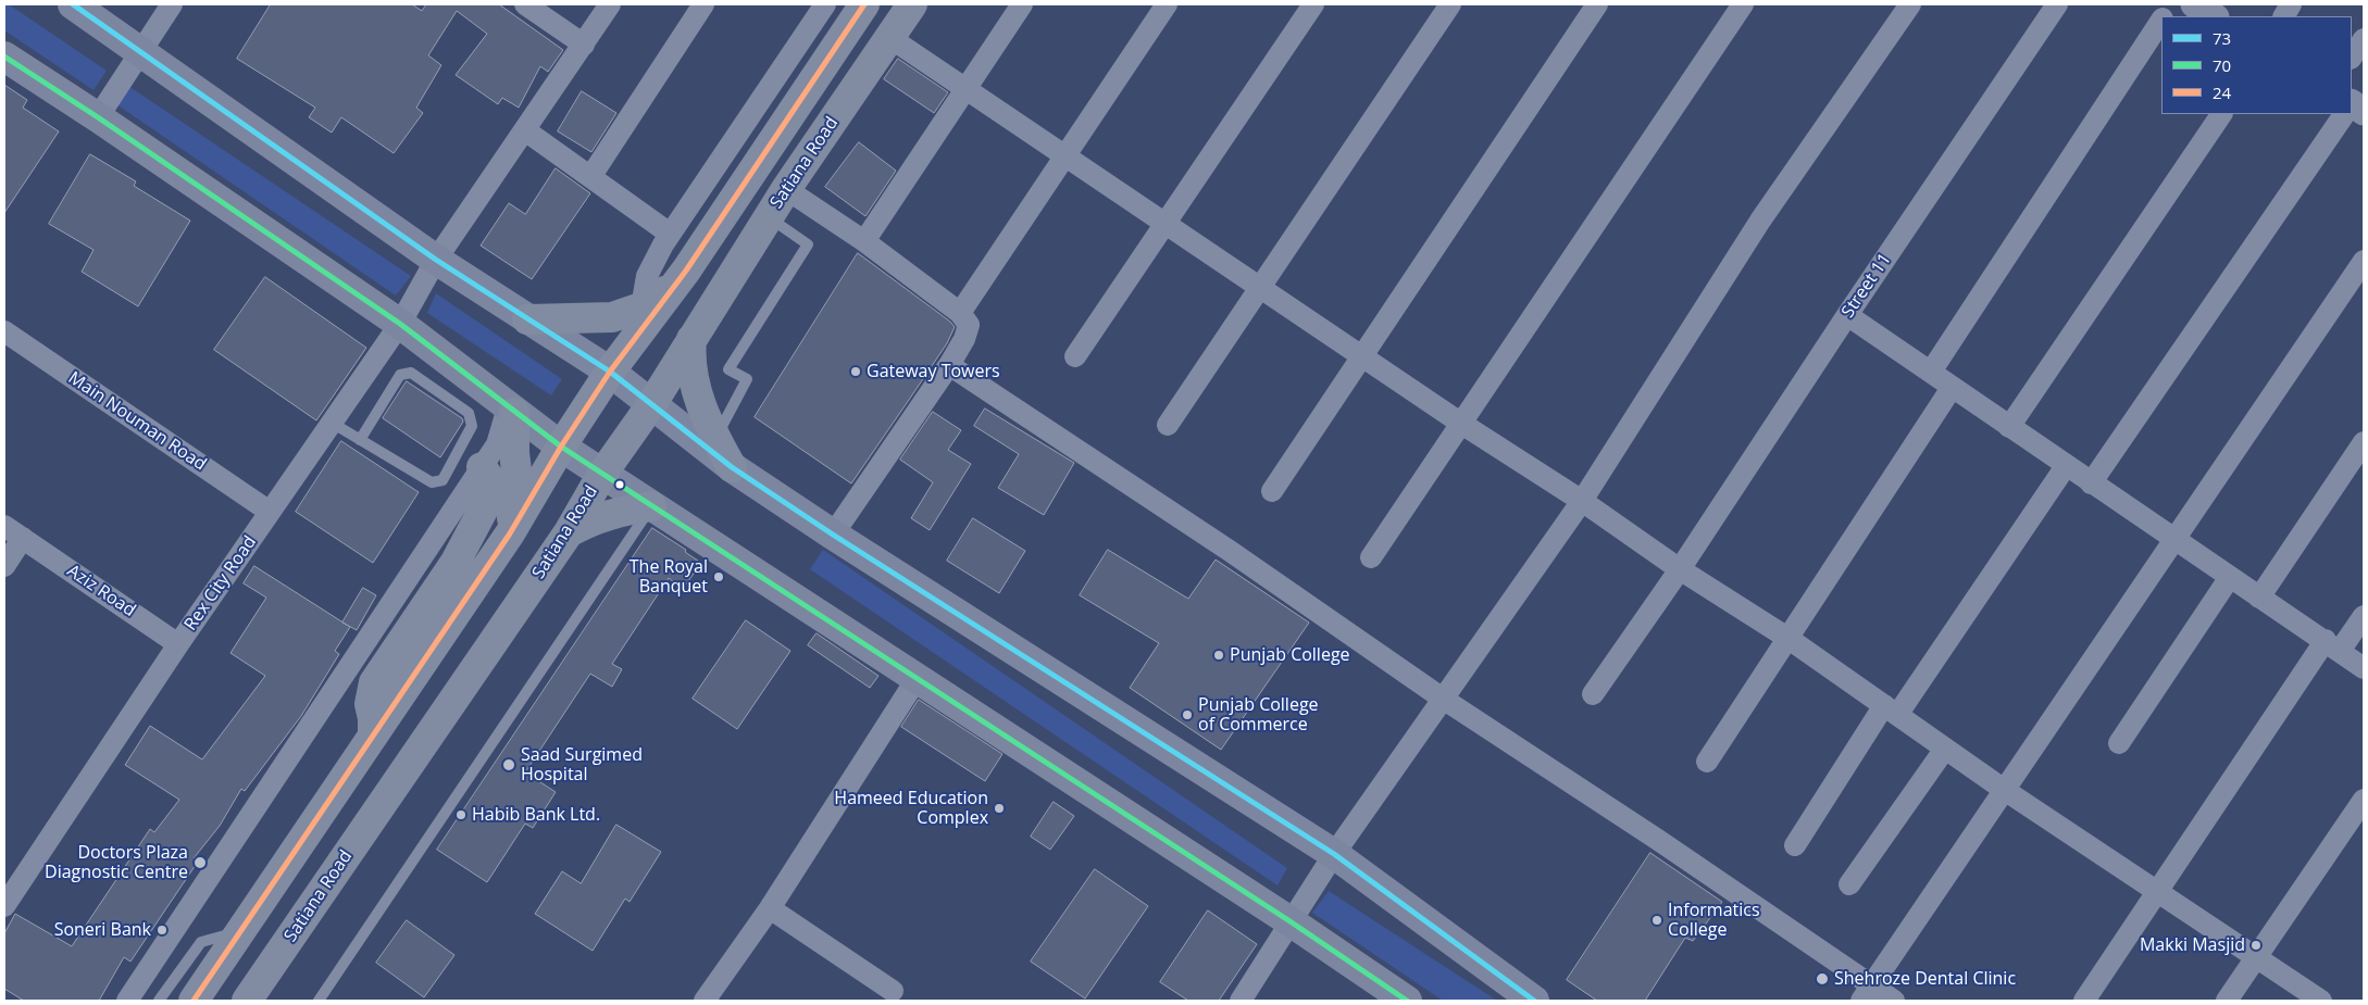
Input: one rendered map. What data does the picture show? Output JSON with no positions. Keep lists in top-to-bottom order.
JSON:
{
  "streets": {
    "main road": ["Satiana Road"],
    "street": [
      "Street 11",
      "Main Nouman Road",
      "Rex City Road",
      "Aziz Road"
    ]
  },
  "crossings": [
    ["Main Nouman Road", "Rex City Road"],
    ["Rex City Road", "Aziz Road"]
  ],
  "places": [
    "Gateway Towers",
    "The Royal Banquet",
    "Punjab College",
    "Punjab College of Commerce",
    "Saad Surgimed Hospital",
    "Hameed Education Complex",
    "Habib Bank Ltd.",
    "Doctors Plaza Diagnostic Centre",
    "Informatics College",
    "Soneri Bank",
    "Makki Masjid",
    "Shehroze Dental Clinic"
  ],
  "lines": ["transit line 73", "transit line 24", "transit line 70"],
  "legend": ["73", "70", "24"]
}
